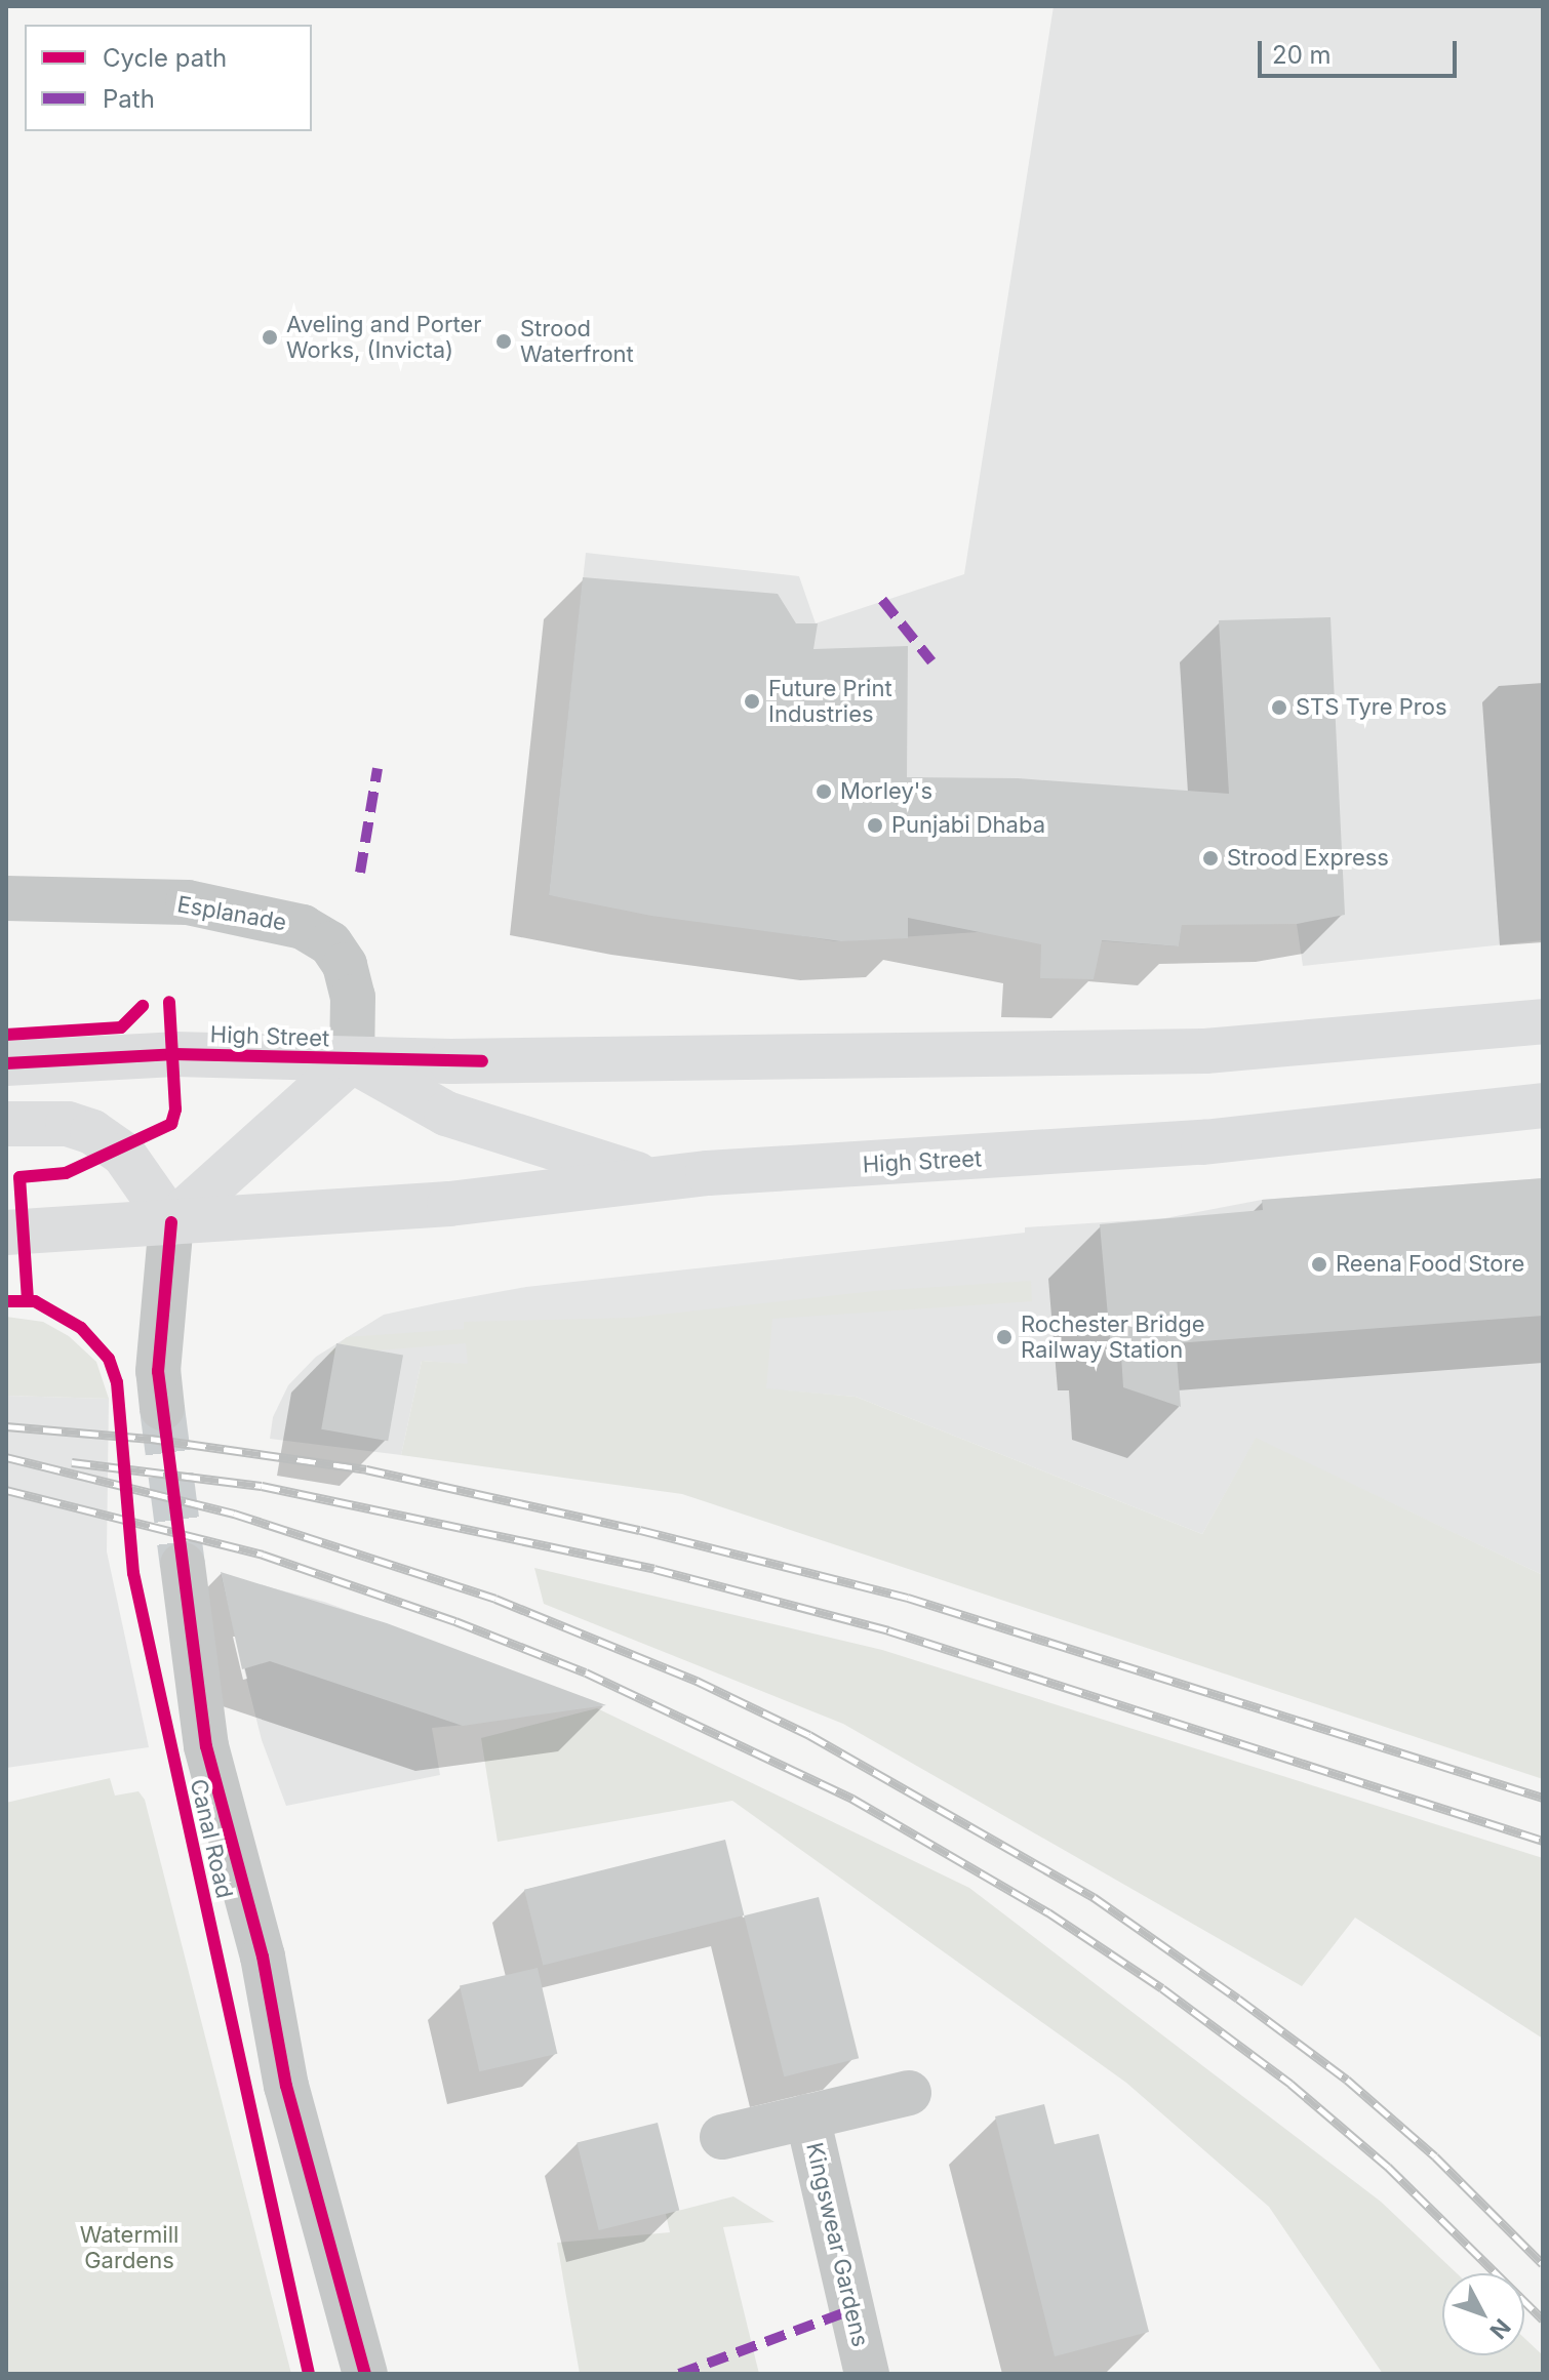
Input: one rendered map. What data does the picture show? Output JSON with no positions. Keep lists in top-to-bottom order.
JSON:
{
  "streets": {
    "main road": ["High Street"],
    "street": ["Esplanade", "Canal Road", "Kingswear Gardens"]
  },
  "crossings": [
    ["Esplanade", "High Street"]
  ],
  "parks": ["Watermill Gardens"],
  "places": [
    "Aveling and Porter Works, (Invicta)",
    "Strood Waterfront",
    "Future Print Industries",
    "STS Tyre Pros",
    "Morley's",
    "Punjabi Dhaba",
    "Strood Express",
    "Reena Food Store",
    "Rochester Bridge Railway Station"
  ],
  "legend": ["Cycle path", "Path"],
  "scale_bar": "20 m",
  "north": "bottom right"
}
